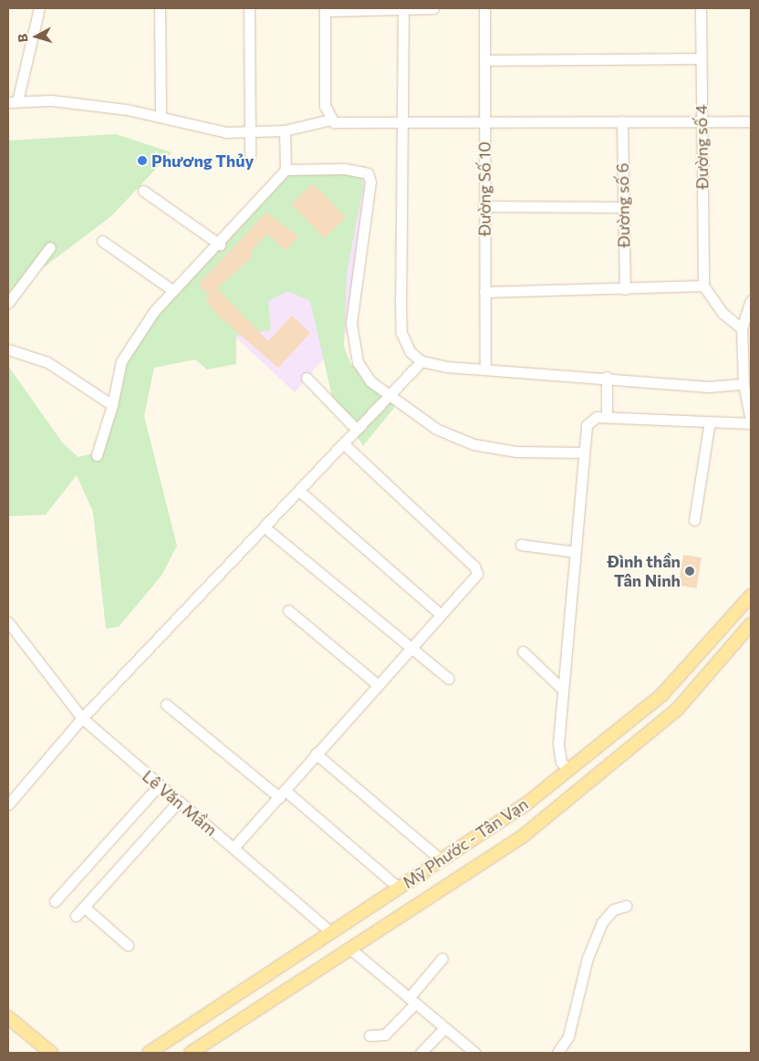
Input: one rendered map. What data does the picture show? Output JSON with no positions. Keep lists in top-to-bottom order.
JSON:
{
  "streets": {
    "main road": ["Mỹ Phước - Tân Vạn"],
    "street": [
      "Đường số 4",
      "Đường Số 10",
      "Đường số 6",
      "Lê Văn Mầm"
    ]
  },
  "crossings": [
    ["Lê Văn Mầm", "Mỹ Phước - Tân Vạn"]
  ],
  "places": ["Phương Thủy", "Đình thần Tân Ninh"],
  "north": "left"
}
